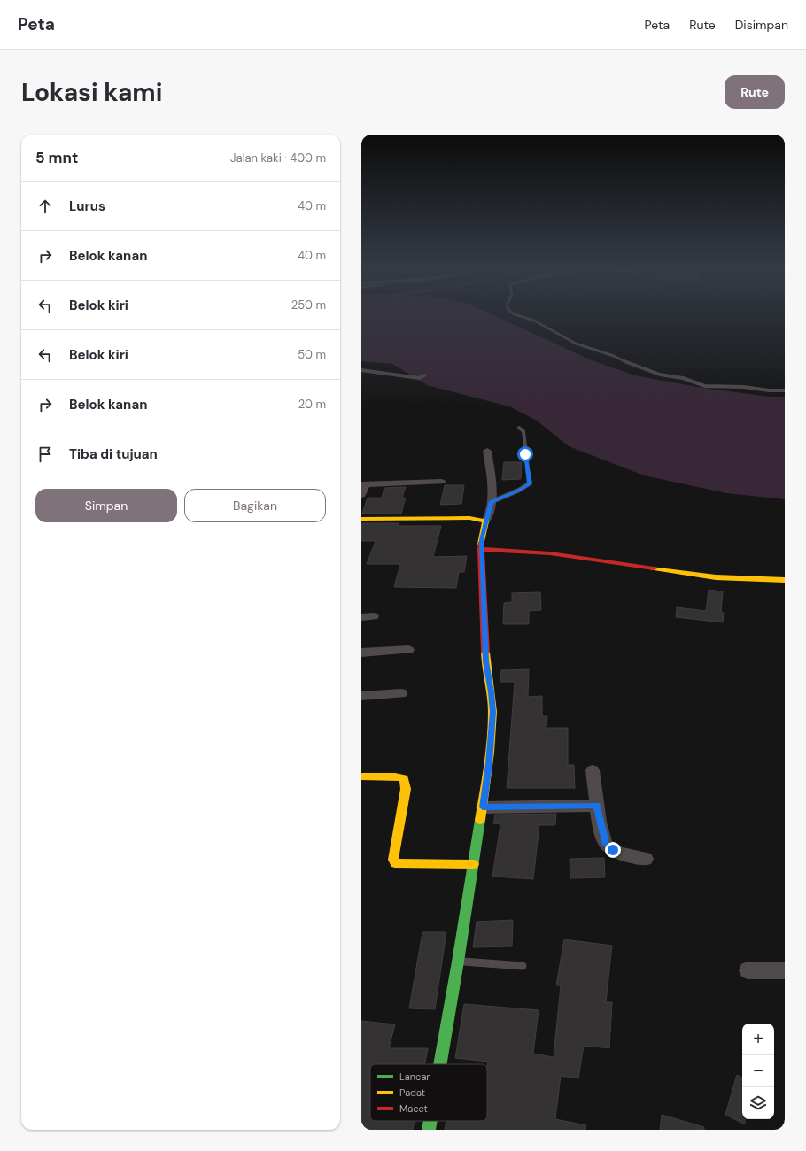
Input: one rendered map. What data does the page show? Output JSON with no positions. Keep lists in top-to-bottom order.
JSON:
{
  "legend": ["Lancar", "Padat", "Macet"],
  "page": {
    "header": "Peta",
    "nav": ["Peta", "Rute", "Disimpan"],
    "buttons": [
      "Rute",
      ["Simpan", "Bagikan"]
    ],
    "title": "Lokasi kami",
    "heading": ["5 mnt", "Jalan kaki · 400 m"],
    "list": [
      ["Lurus", "40 m"],
      ["Belok kanan", "40 m"],
      ["Belok kiri", "250 m"],
      ["Belok kiri", "50 m"],
      ["Belok kanan", "20 m"],
      "Tiba di tujuan"
    ],
    "map_buttons": ["+", "−"]
  }
}
